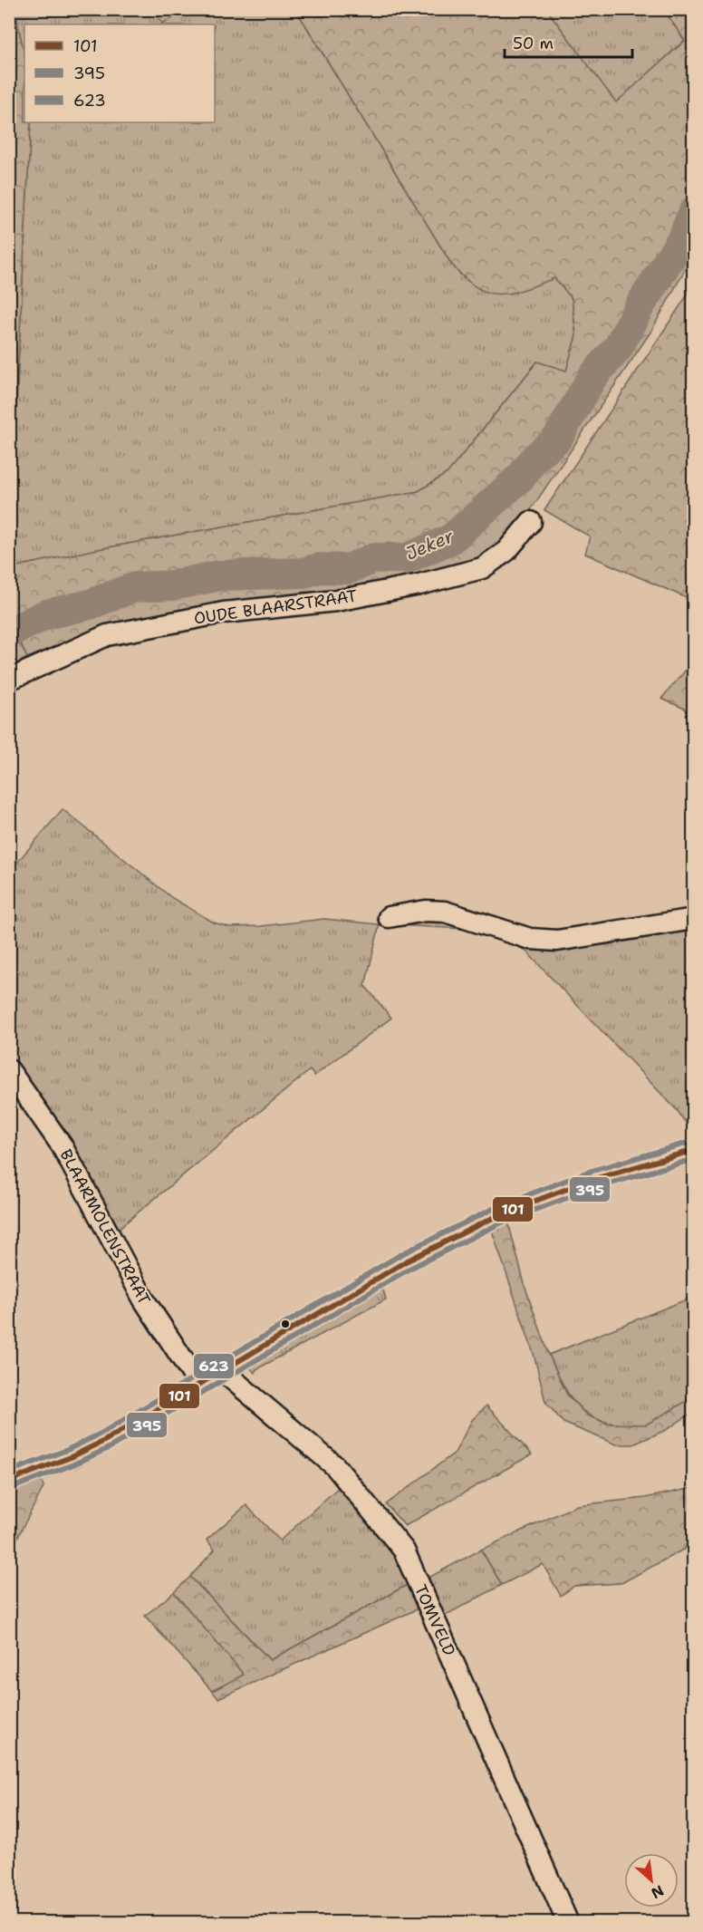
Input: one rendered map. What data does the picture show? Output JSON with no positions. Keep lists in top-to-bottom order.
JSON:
{
  "streets": {
    "street": ["OUDE BLAARSTRAAT", "BLAARMOLENSTRAAT", "TOMVELD"]
  },
  "water": ["Jeker"],
  "lines": ["transit line 623", "transit line 101", "transit line 395"],
  "legend": ["101", "395", "623"],
  "scale_bar": "50 m",
  "north": "bottom right"
}
